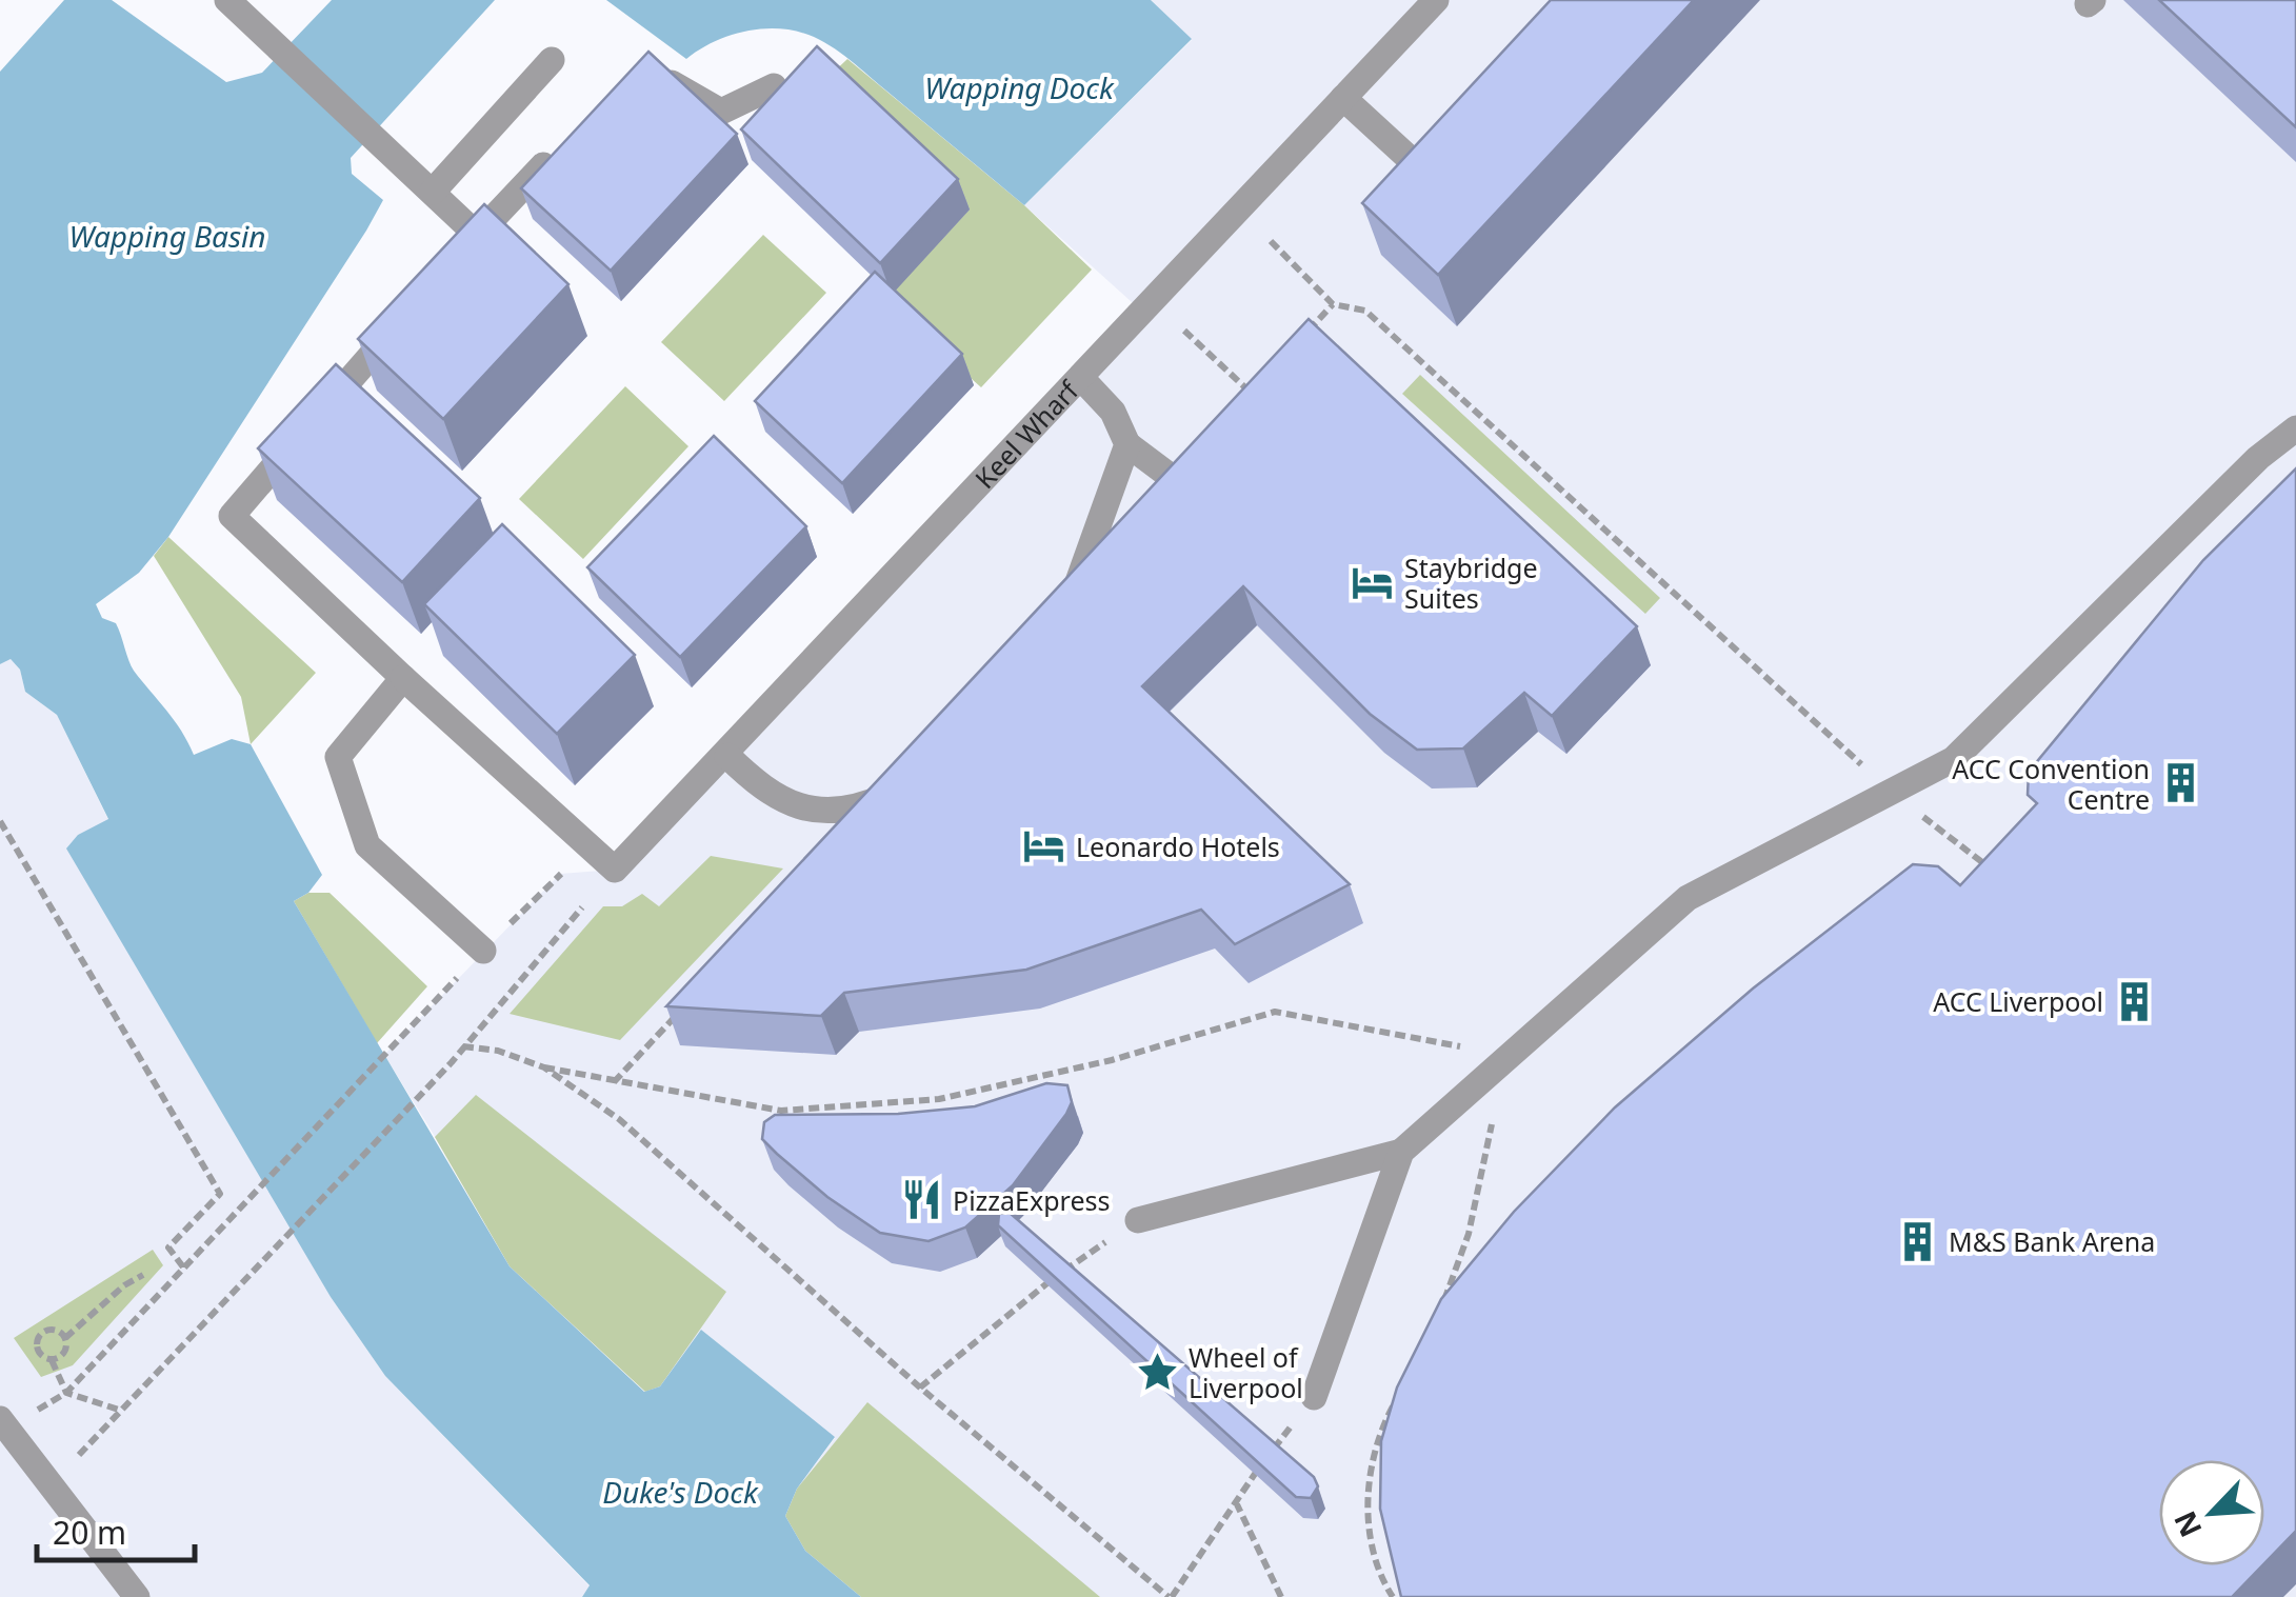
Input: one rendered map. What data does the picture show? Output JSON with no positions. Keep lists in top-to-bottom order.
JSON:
{
  "streets": {
    "street": ["Keel Wharf"]
  },
  "water": ["Wapping Dock", "Wapping Basin", "Duke's Dock"],
  "places": {
    "hotel": ["Staybridge Suites", "Leonardo Hotels"],
    "building": ["ACC Convention Centre", "ACC Liverpool", "M&S Bank Arena"],
    "restaurant": ["PizzaExpress"],
    "place": ["Wheel of Liverpool"]
  },
  "scale_bar": "20 m",
  "north": "bottom left"
}
